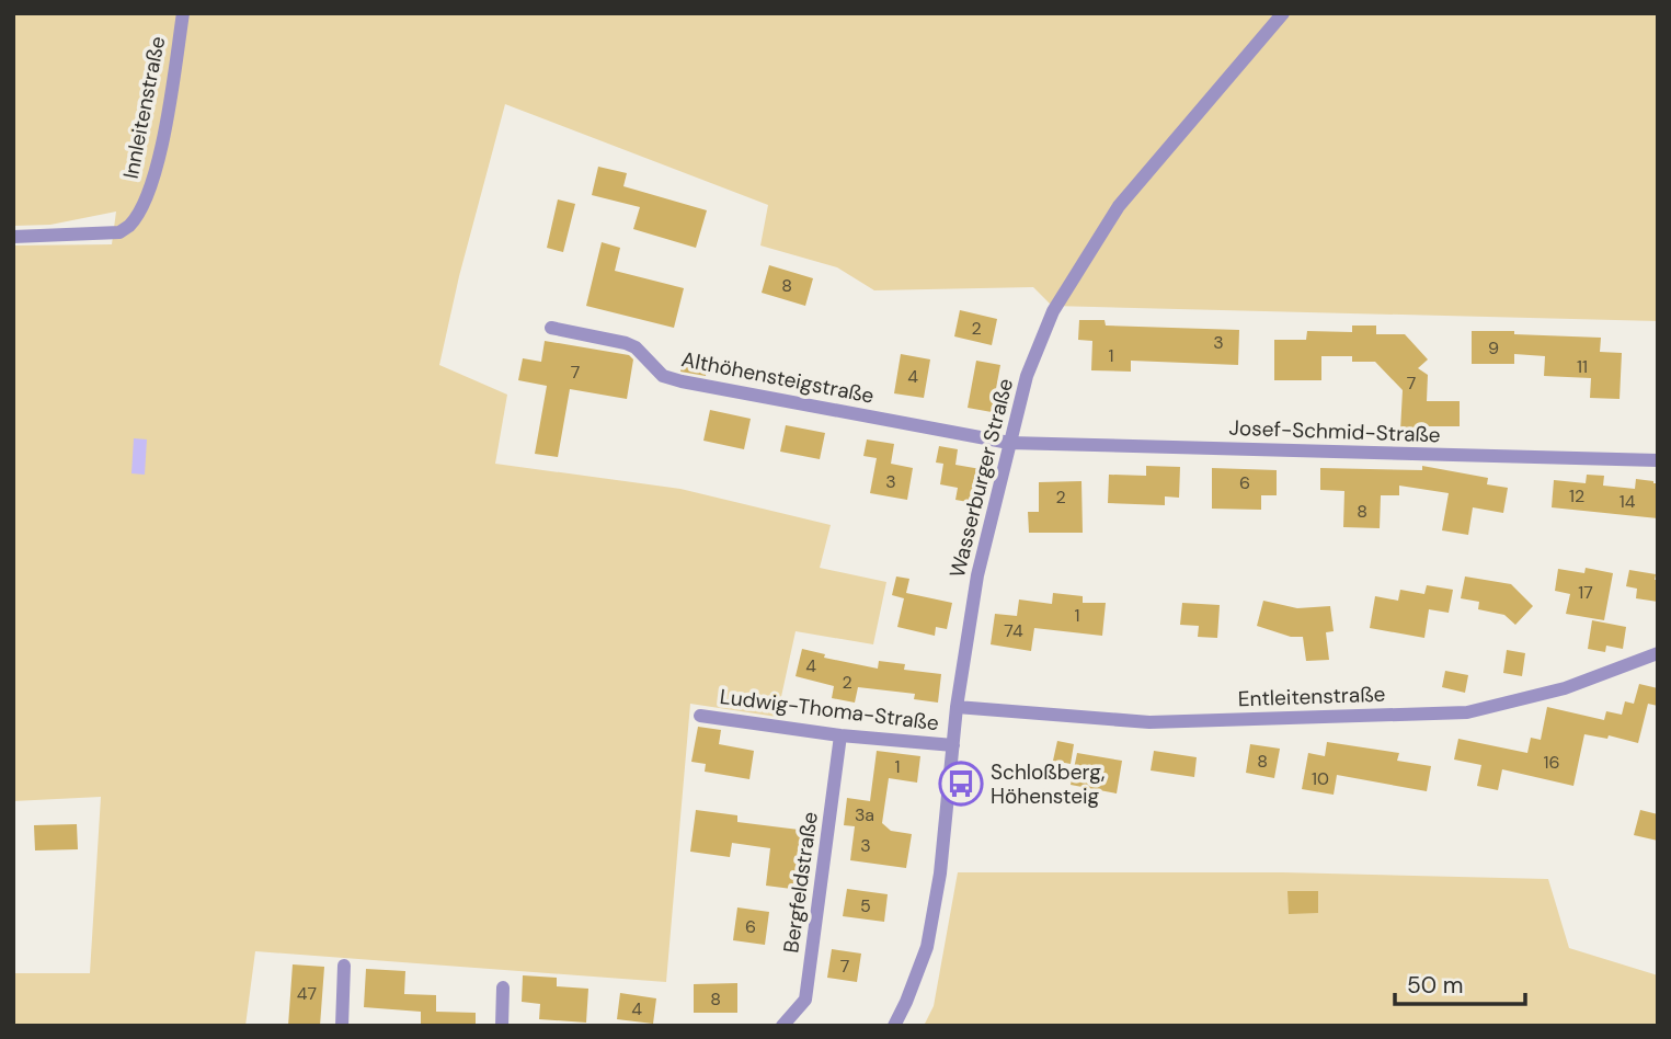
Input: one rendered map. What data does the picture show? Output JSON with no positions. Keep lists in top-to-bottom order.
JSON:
{
  "streets": {
    "street": [
      "Innleitenstraße",
      "Althöhensteigstraße",
      "Josef-Schmid-Straße",
      "Wasserburger Straße",
      "Entleitenstraße",
      "Ludwig-Thoma-Straße",
      "Bergfeldstraße"
    ]
  },
  "crossings": [
    ["Althöhensteigstraße", "Josef-Schmid-Straße"],
    ["Althöhensteigstraße", "Wasserburger Straße"],
    ["Josef-Schmid-Straße", "Wasserburger Straße"],
    ["Wasserburger Straße", "Entleitenstraße"],
    ["Wasserburger Straße", "Ludwig-Thoma-Straße"],
    ["Ludwig-Thoma-Straße", "Bergfeldstraße"]
  ],
  "places": {
    "bus stop": ["Schloßberg, Höhensteig"]
  },
  "house_numbers": [
    "8",
    "2",
    "3",
    "9",
    "1",
    "11",
    "7",
    "4",
    "7",
    "3",
    "6",
    "12",
    "2",
    "14",
    "8",
    "17",
    "1",
    "74",
    "4",
    "2",
    "8",
    "16",
    "1",
    "10",
    "3a",
    "3",
    "5",
    "6",
    "7",
    "47",
    "8",
    "4"
  ],
  "scale_bar": "50 m"
}
